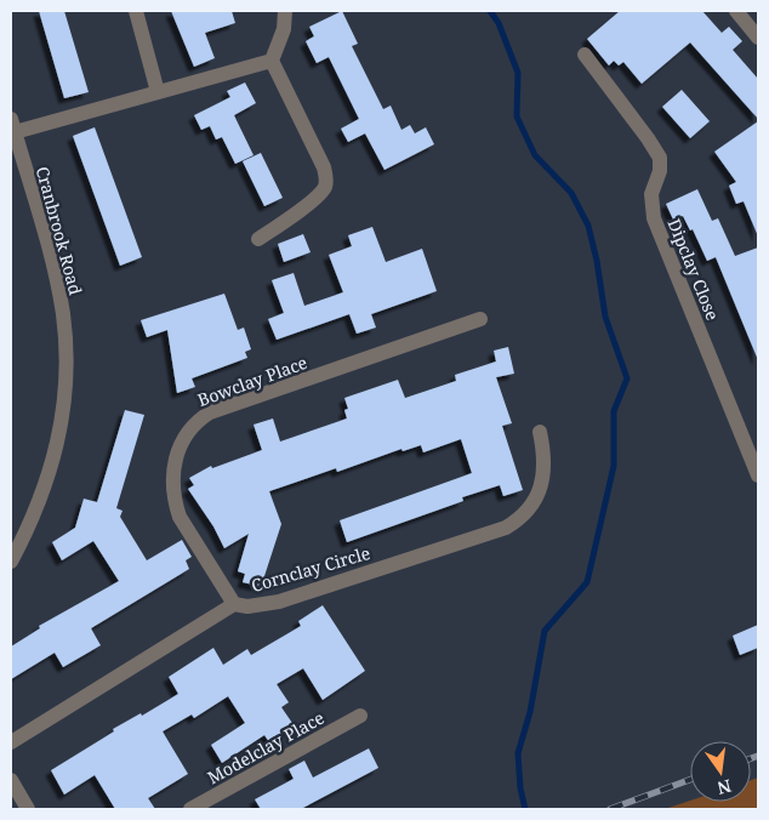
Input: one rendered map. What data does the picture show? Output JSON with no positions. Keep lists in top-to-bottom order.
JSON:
{
  "streets": {
    "street": [
      "Cranbrook Road",
      "Dipclay Close",
      "Bowclay Place",
      "Cornclay Circle",
      "Modelclay Place"
    ]
  },
  "crossings": [
    ["Bowclay Place", "Cornclay Circle"]
  ],
  "north": "bottom"
}
